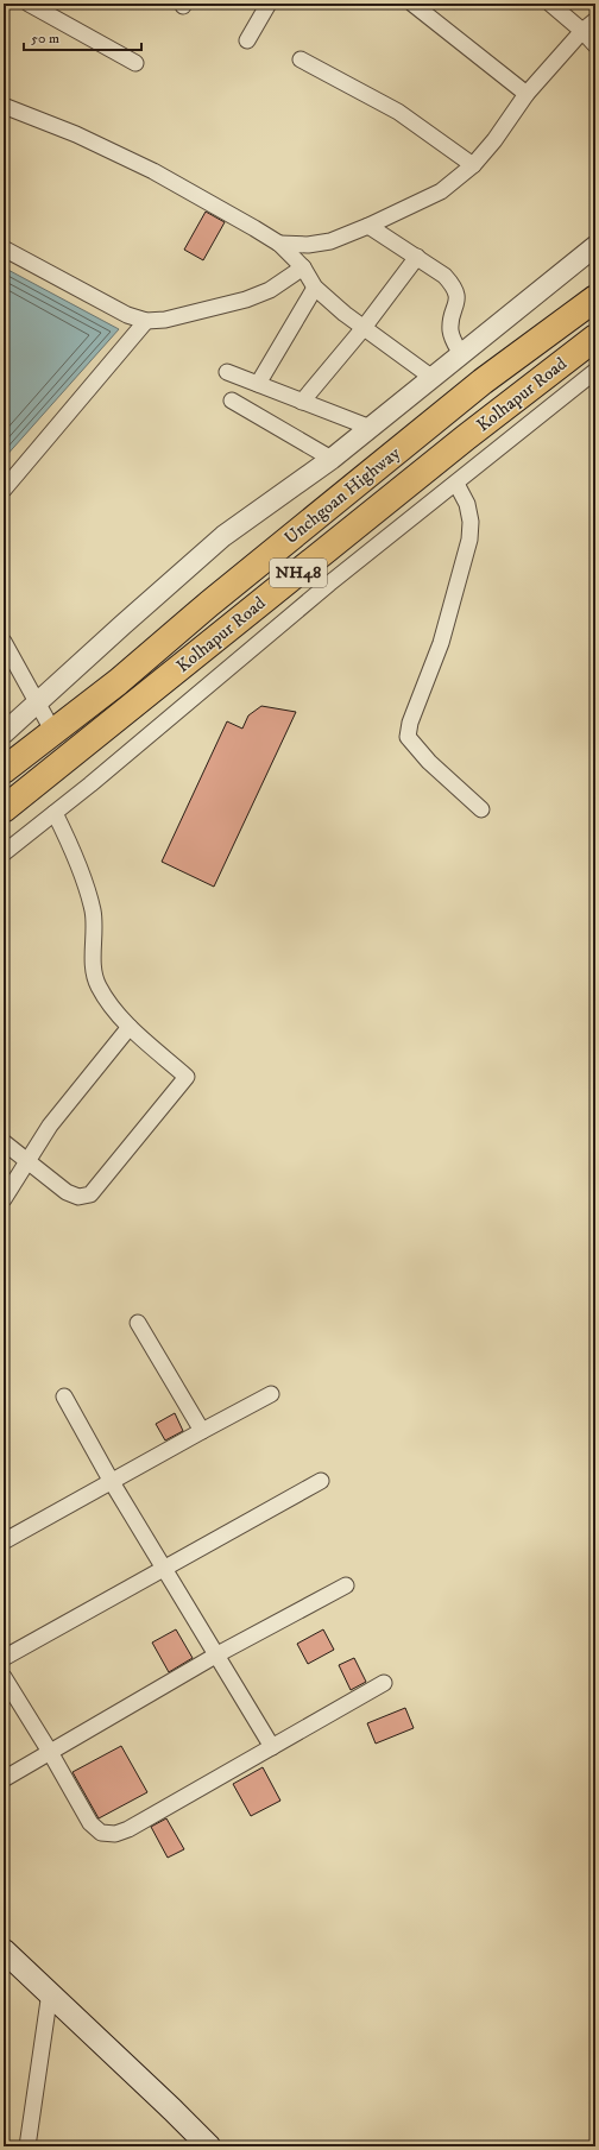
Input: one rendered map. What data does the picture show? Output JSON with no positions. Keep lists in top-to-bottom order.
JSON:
{
  "streets": {
    "highway": ["Kolhapur Road", "Unchgoan Highway", "NH48"]
  },
  "scale_bar": "50 m"
}
